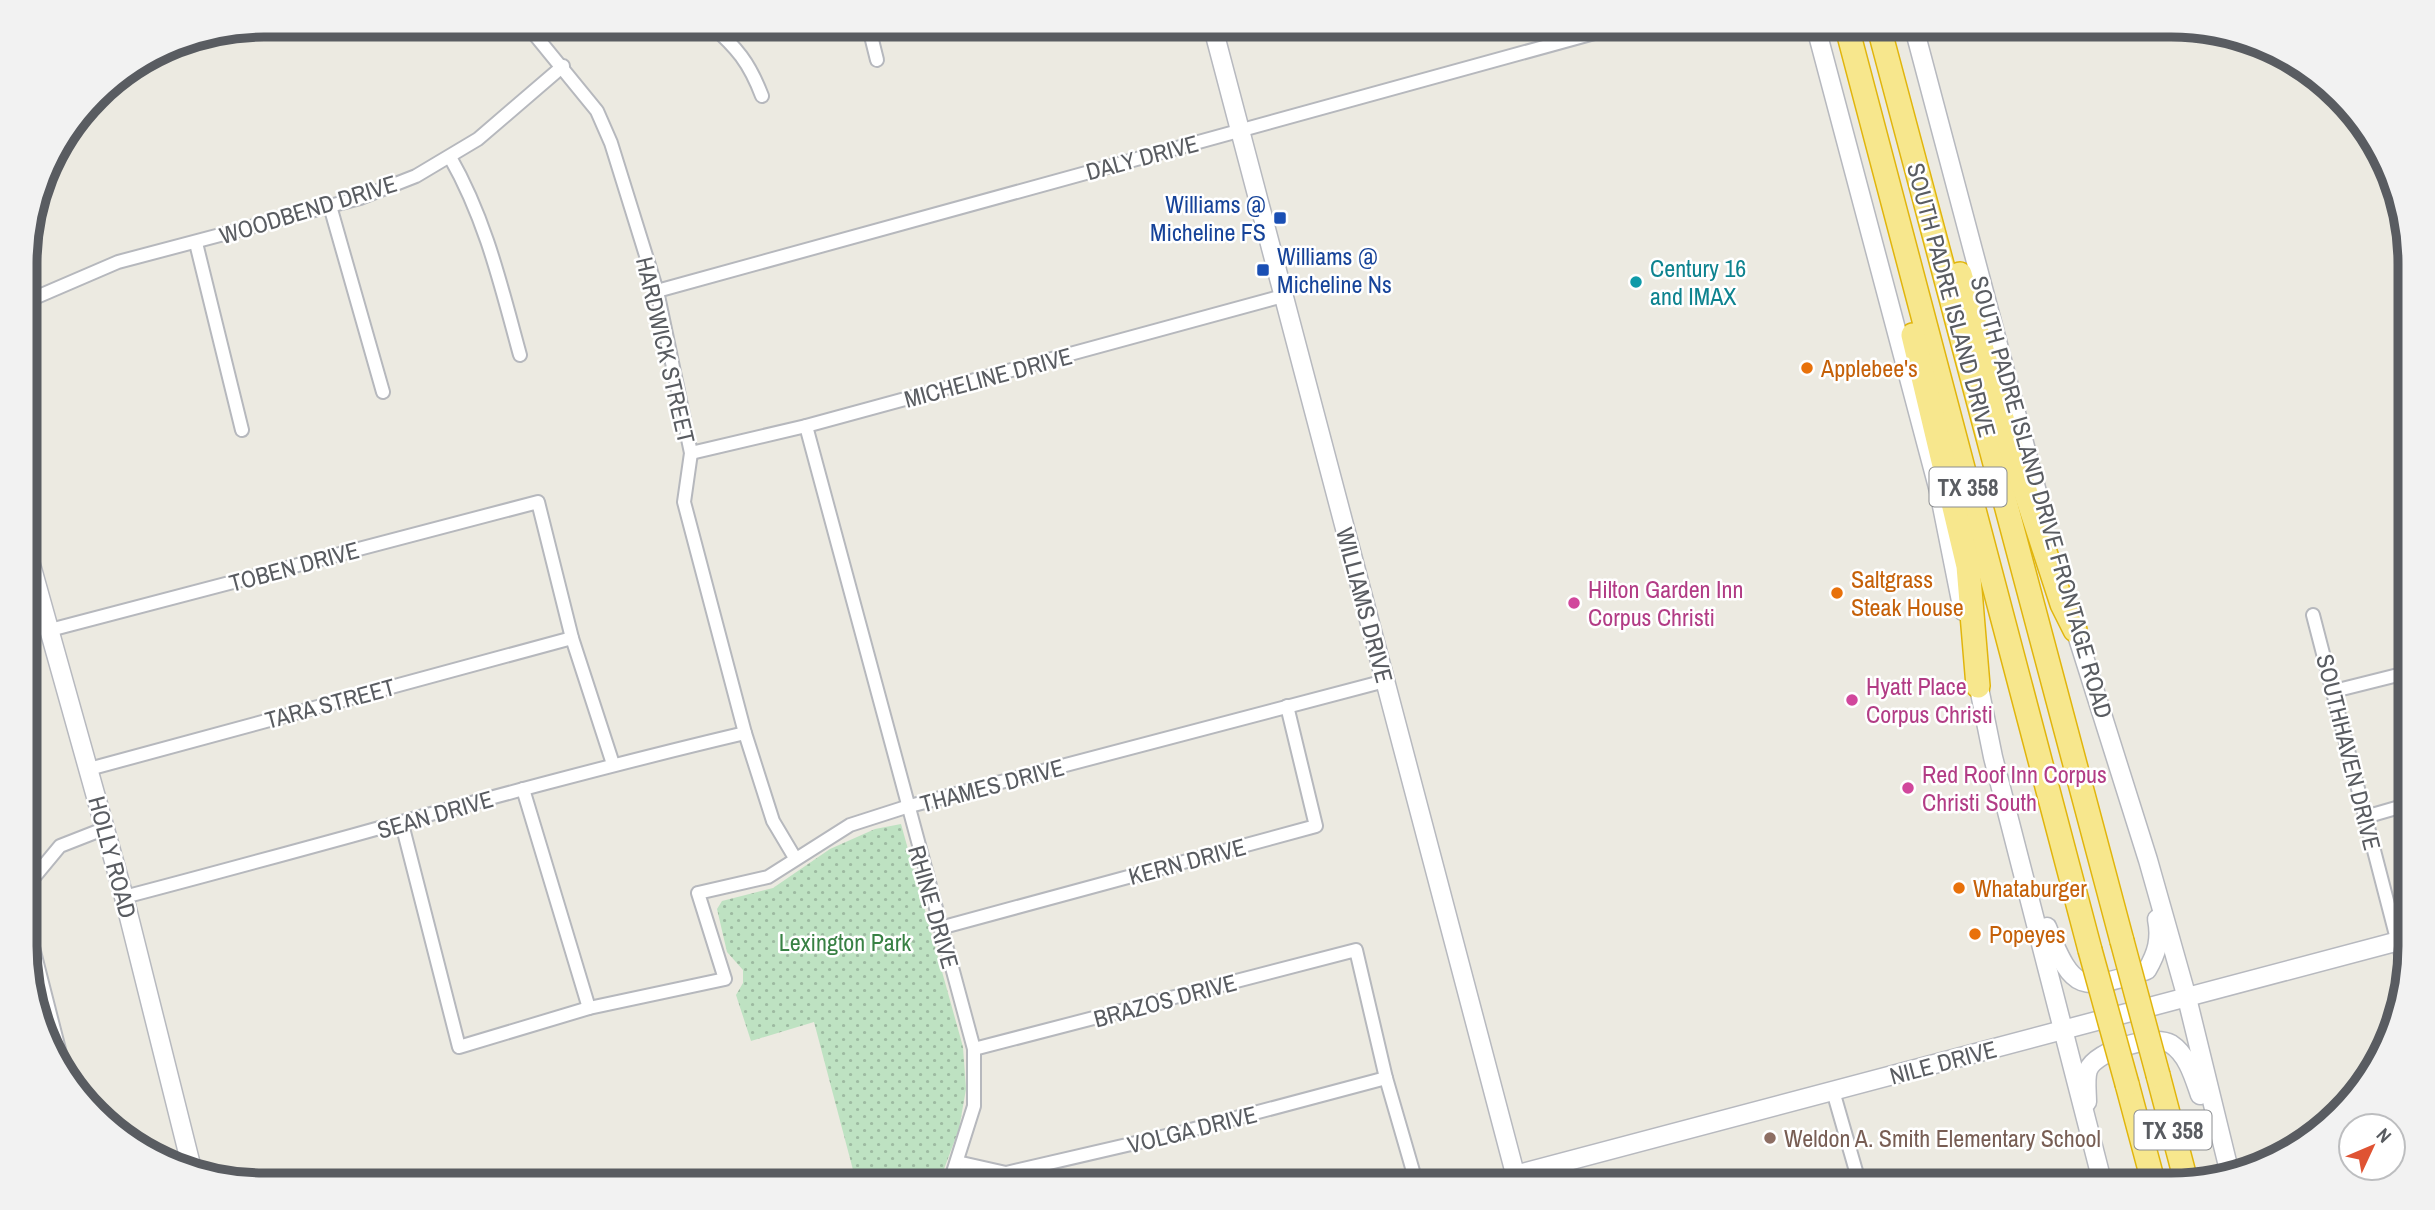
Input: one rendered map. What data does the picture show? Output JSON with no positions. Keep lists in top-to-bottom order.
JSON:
{
  "streets": {
    "highway": ["SOUTH PADRE ISLAND DRIVE", "TX 358"],
    "main road": [
      "SOUTH PADRE ISLAND DRIVE FRONTAGE ROAD",
      "WILLIAMS DRIVE",
      "HOLLY ROAD",
      "NILE DRIVE"
    ],
    "street": [
      "DALY DRIVE",
      "WOODBEND DRIVE",
      "HARDWICK STREET",
      "MICHELINE DRIVE",
      "TOBEN DRIVE",
      "TARA STREET",
      "SOUTHHAVEN DRIVE",
      "THAMES DRIVE",
      "SEAN DRIVE",
      "KERN DRIVE",
      "RHINE DRIVE",
      "BRAZOS DRIVE",
      "VOLGA DRIVE"
    ]
  },
  "crossings": [
    ["DALY DRIVE", "HARDWICK STREET"],
    ["DALY DRIVE", "WILLIAMS DRIVE"],
    ["WOODBEND DRIVE", "HARDWICK STREET"],
    ["HARDWICK STREET", "MICHELINE DRIVE"],
    ["HARDWICK STREET", "THAMES DRIVE"],
    ["HARDWICK STREET", "SEAN DRIVE"],
    ["MICHELINE DRIVE", "WILLIAMS DRIVE"],
    ["MICHELINE DRIVE", "RHINE DRIVE"],
    ["SOUTH PADRE ISLAND DRIVE FRONTAGE ROAD", "NILE DRIVE"],
    ["TOBEN DRIVE", "TARA STREET"],
    ["TOBEN DRIVE", "HOLLY ROAD"],
    ["WILLIAMS DRIVE", "THAMES DRIVE"],
    ["TARA STREET", "HOLLY ROAD"],
    ["THAMES DRIVE", "KERN DRIVE"],
    ["THAMES DRIVE", "RHINE DRIVE"],
    ["SEAN DRIVE", "HOLLY ROAD"],
    ["KERN DRIVE", "RHINE DRIVE"],
    ["RHINE DRIVE", "BRAZOS DRIVE"],
    ["RHINE DRIVE", "VOLGA DRIVE"],
    ["BRAZOS DRIVE", "VOLGA DRIVE"]
  ],
  "parks": ["Lexington Park"],
  "places": {
    "transit": ["Williams @ Micheline FS", "Williams @ Micheline Ns"],
    "other": [
      "Century 16 and IMAX",
      "Applebee's",
      "Saltgrass Steak House",
      "Hilton Garden Inn Corpus Christi",
      "Hyatt Place Corpus Christi",
      "Red Roof Inn Corpus Christi South",
      "Whataburger",
      "Popeyes",
      "Weldon A. Smith Elementary School"
    ]
  },
  "north": "top right"
}
